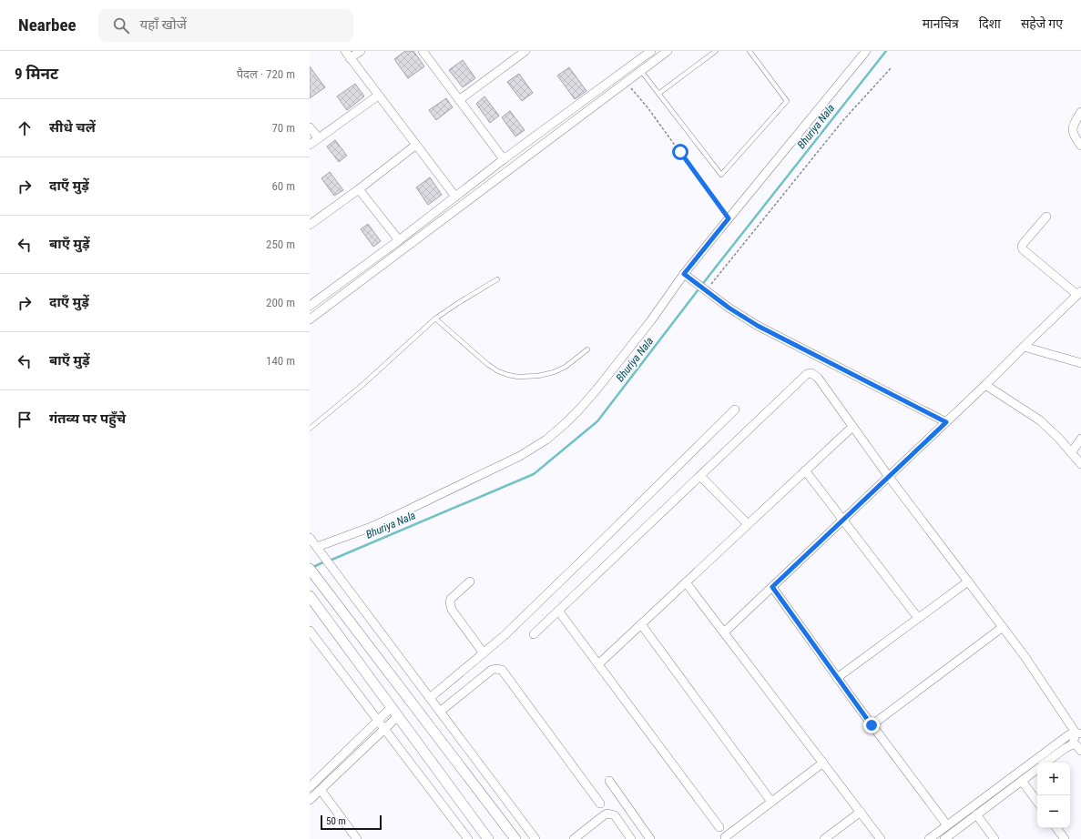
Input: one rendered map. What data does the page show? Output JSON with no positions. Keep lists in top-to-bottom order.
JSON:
{
  "water": ["Bhuriya Nala"],
  "scale_bar": "50 m",
  "page": {
    "header": "Nearbee",
    "search": "यहाँ खोजें",
    "nav": ["मानचित्र", "दिशा", "सहेजे गए"],
    "heading": ["9 मिनट", "पैदल · 720 m"],
    "list": [
      ["सीधे चलें", "70 m"],
      ["दाएँ मुड़ें", "60 m"],
      ["बाएँ मुड़ें", "250 m"],
      ["दाएँ मुड़ें", "200 m"],
      ["बाएँ मुड़ें", "140 m"],
      "गंतव्य पर पहुँचे"
    ],
    "map_buttons": ["+", "−"],
    "scale": "50 m"
  }
}
